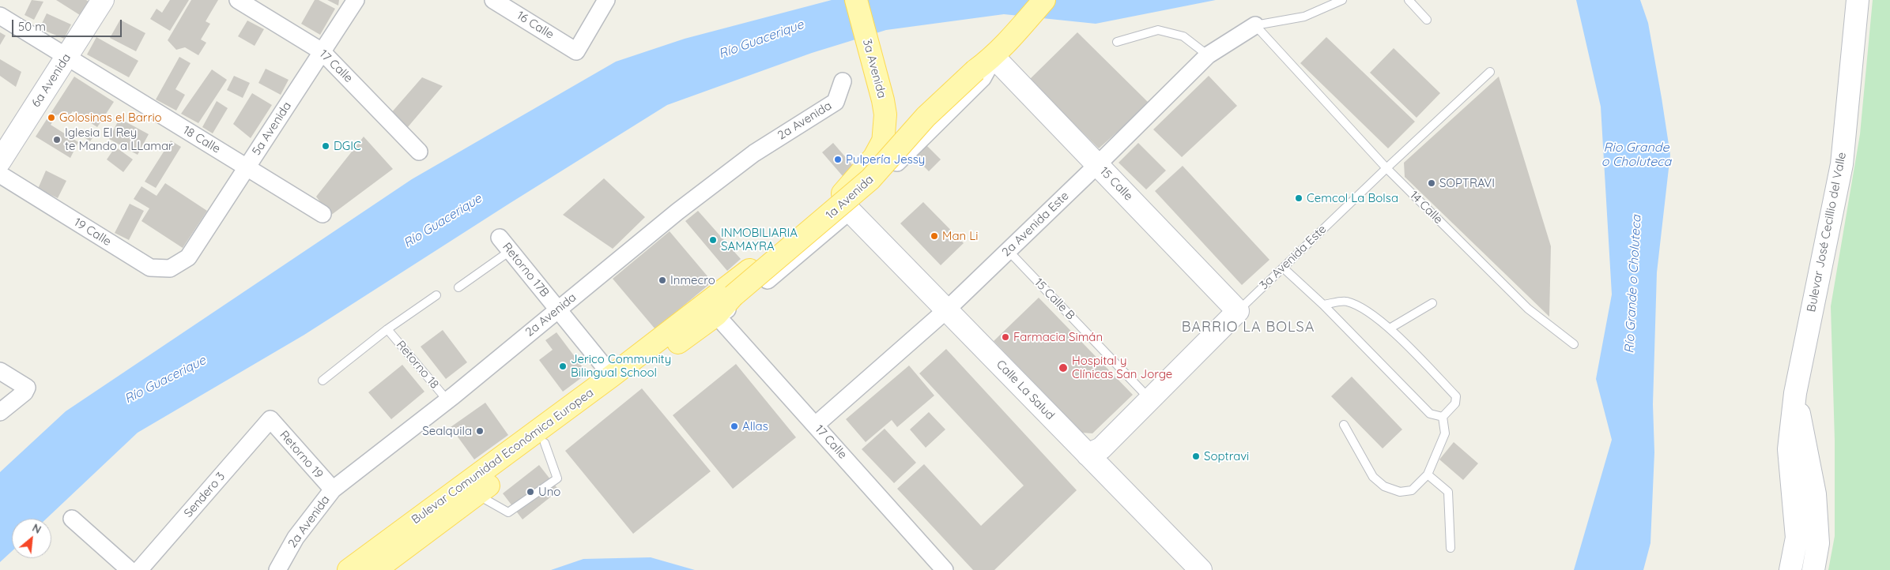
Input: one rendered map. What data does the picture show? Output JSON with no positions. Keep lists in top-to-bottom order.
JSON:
{
  "streets": {
    "main road": [
      "3a Avenida",
      "6a Avenida",
      "15 Calle",
      "1a Avenida",
      "Bulevar José Cecillio del Valle",
      "3a Avenida Este",
      "Calle La Salud",
      "Bulevar Comunidad Económica Europea"
    ],
    "street": [
      "16 Calle",
      "17 Calle",
      "2a Avenida",
      "5a Avenida",
      "18 Calle",
      "2a Avenida Este",
      "19 Calle",
      "Retorno 17B",
      "Retorno 19",
      "Sendero 3"
    ],
    "lane": ["14 Calle", "15 Calle B", "Retorno 18"]
  },
  "crossings": [
    ["17 Calle", "5a Avenida"],
    ["17 Calle", "1a Avenida"],
    ["17 Calle", "2a Avenida Este"],
    ["17 Calle", "Bulevar Comunidad Económica Europea"],
    ["3a Avenida", "1a Avenida"],
    ["3a Avenida", "Calle La Salud"],
    ["3a Avenida", "Bulevar Comunidad Económica Europea"],
    ["6a Avenida", "18 Calle"],
    ["2a Avenida", "Retorno 17B"],
    ["2a Avenida", "Retorno 18"],
    ["2a Avenida", "Retorno 19"],
    ["5a Avenida", "18 Calle"],
    ["5a Avenida", "19 Calle"],
    ["15 Calle", "1a Avenida"],
    ["15 Calle", "2a Avenida Este"],
    ["15 Calle", "3a Avenida Este"],
    ["1a Avenida", "Calle La Salud"],
    ["1a Avenida", "Bulevar Comunidad Económica Europea"],
    ["14 Calle", "2a Avenida Este"],
    ["14 Calle", "3a Avenida Este"],
    ["2a Avenida Este", "15 Calle B"],
    ["2a Avenida Este", "Calle La Salud"],
    ["3a Avenida Este", "15 Calle B"],
    ["3a Avenida Este", "Calle La Salud"],
    ["Retorno 17B", "Bulevar Comunidad Económica Europea"],
    ["Calle La Salud", "Bulevar Comunidad Económica Europea"],
    ["Retorno 19", "Sendero 3"]
  ],
  "districts": ["BARRIO LA BOLSA"],
  "water": ["Río Guacerique", "Rio Grande o Choluteca", "Río Grande o Choluteca"],
  "places": [
    "Golosinas el Barrio",
    "Iglesia El Rey te Mando a LLamar",
    "DGIC",
    "Pulpería Jessy",
    "SOPTRAVI",
    "Cemcol La Bolsa",
    "Man Li",
    "INMOBILIARIA SAMAYRA",
    "Inmecro",
    "Farmacia Simán",
    "Jerico Community Bilingual School",
    "Hospital y Clínicas San Jorge",
    "Allas",
    "Sealquila",
    "Soptravi",
    "Uno"
  ],
  "scale_bar": "50 m",
  "north": "top right"
}
